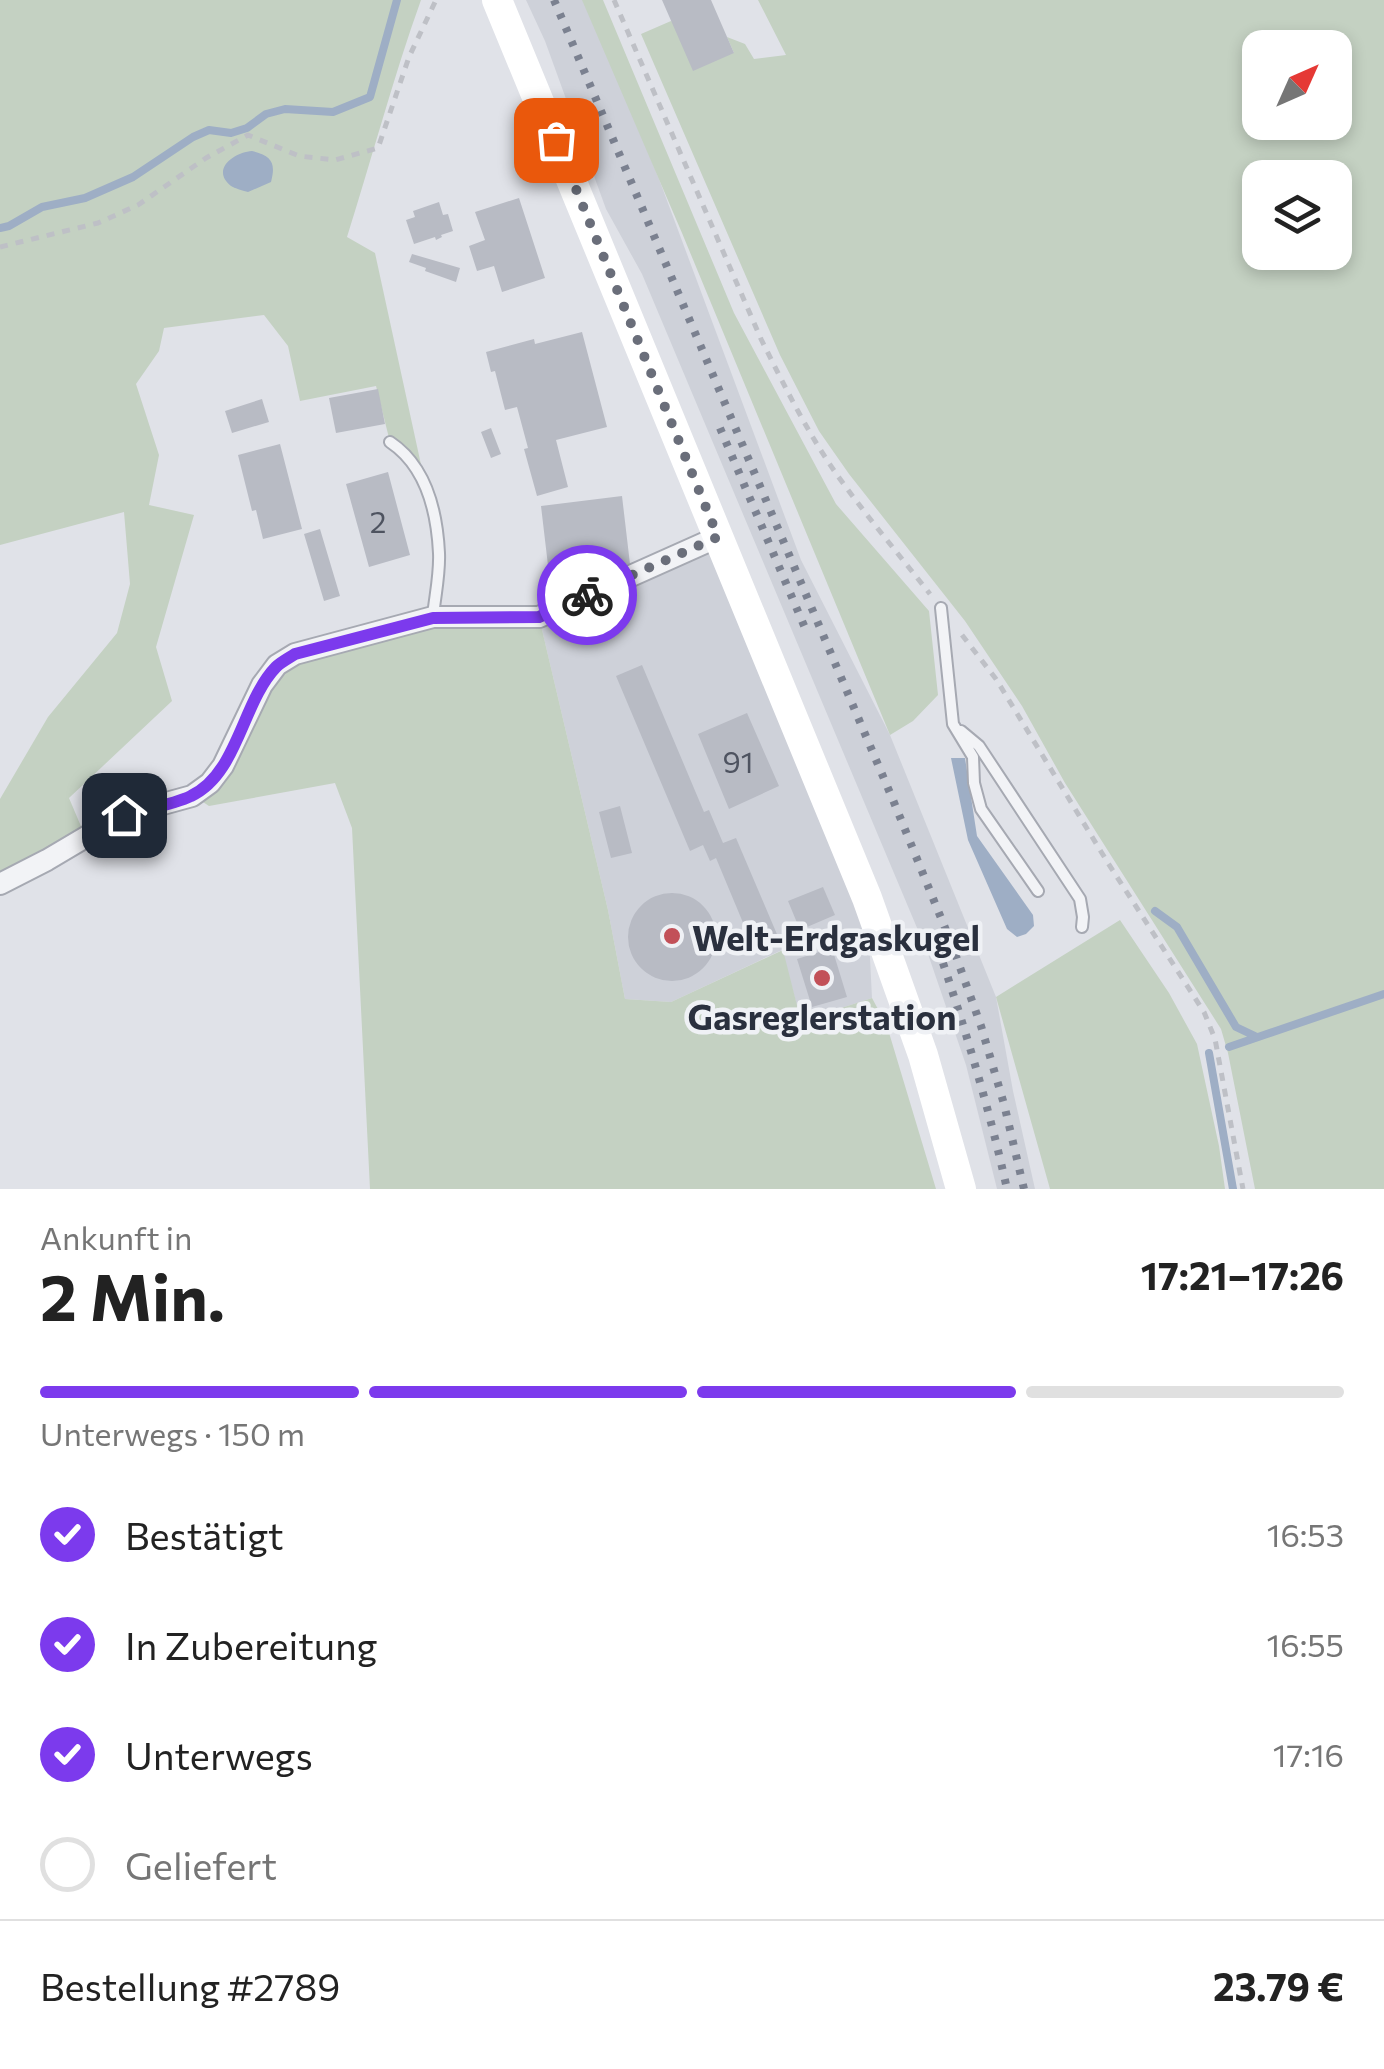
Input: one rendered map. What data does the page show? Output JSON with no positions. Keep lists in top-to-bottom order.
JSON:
{
  "places": ["Welt-Erdgaskugel", "Gasreglerstation"],
  "house_numbers": ["2", "91"],
  "north": "top right",
  "page": {
    "heading": ["2 Min.", "Ankunft in", "17:21–17:26"],
    "panel": ["Bestellung #2789", "23.79 €"],
    "bar": "Unterwegs · 150 m",
    "list": [
      ["Bestätigt", "16:53"],
      ["In Zubereitung", "16:55"],
      ["Unterwegs", "17:16"],
      "Geliefert"
    ]
  }
}
